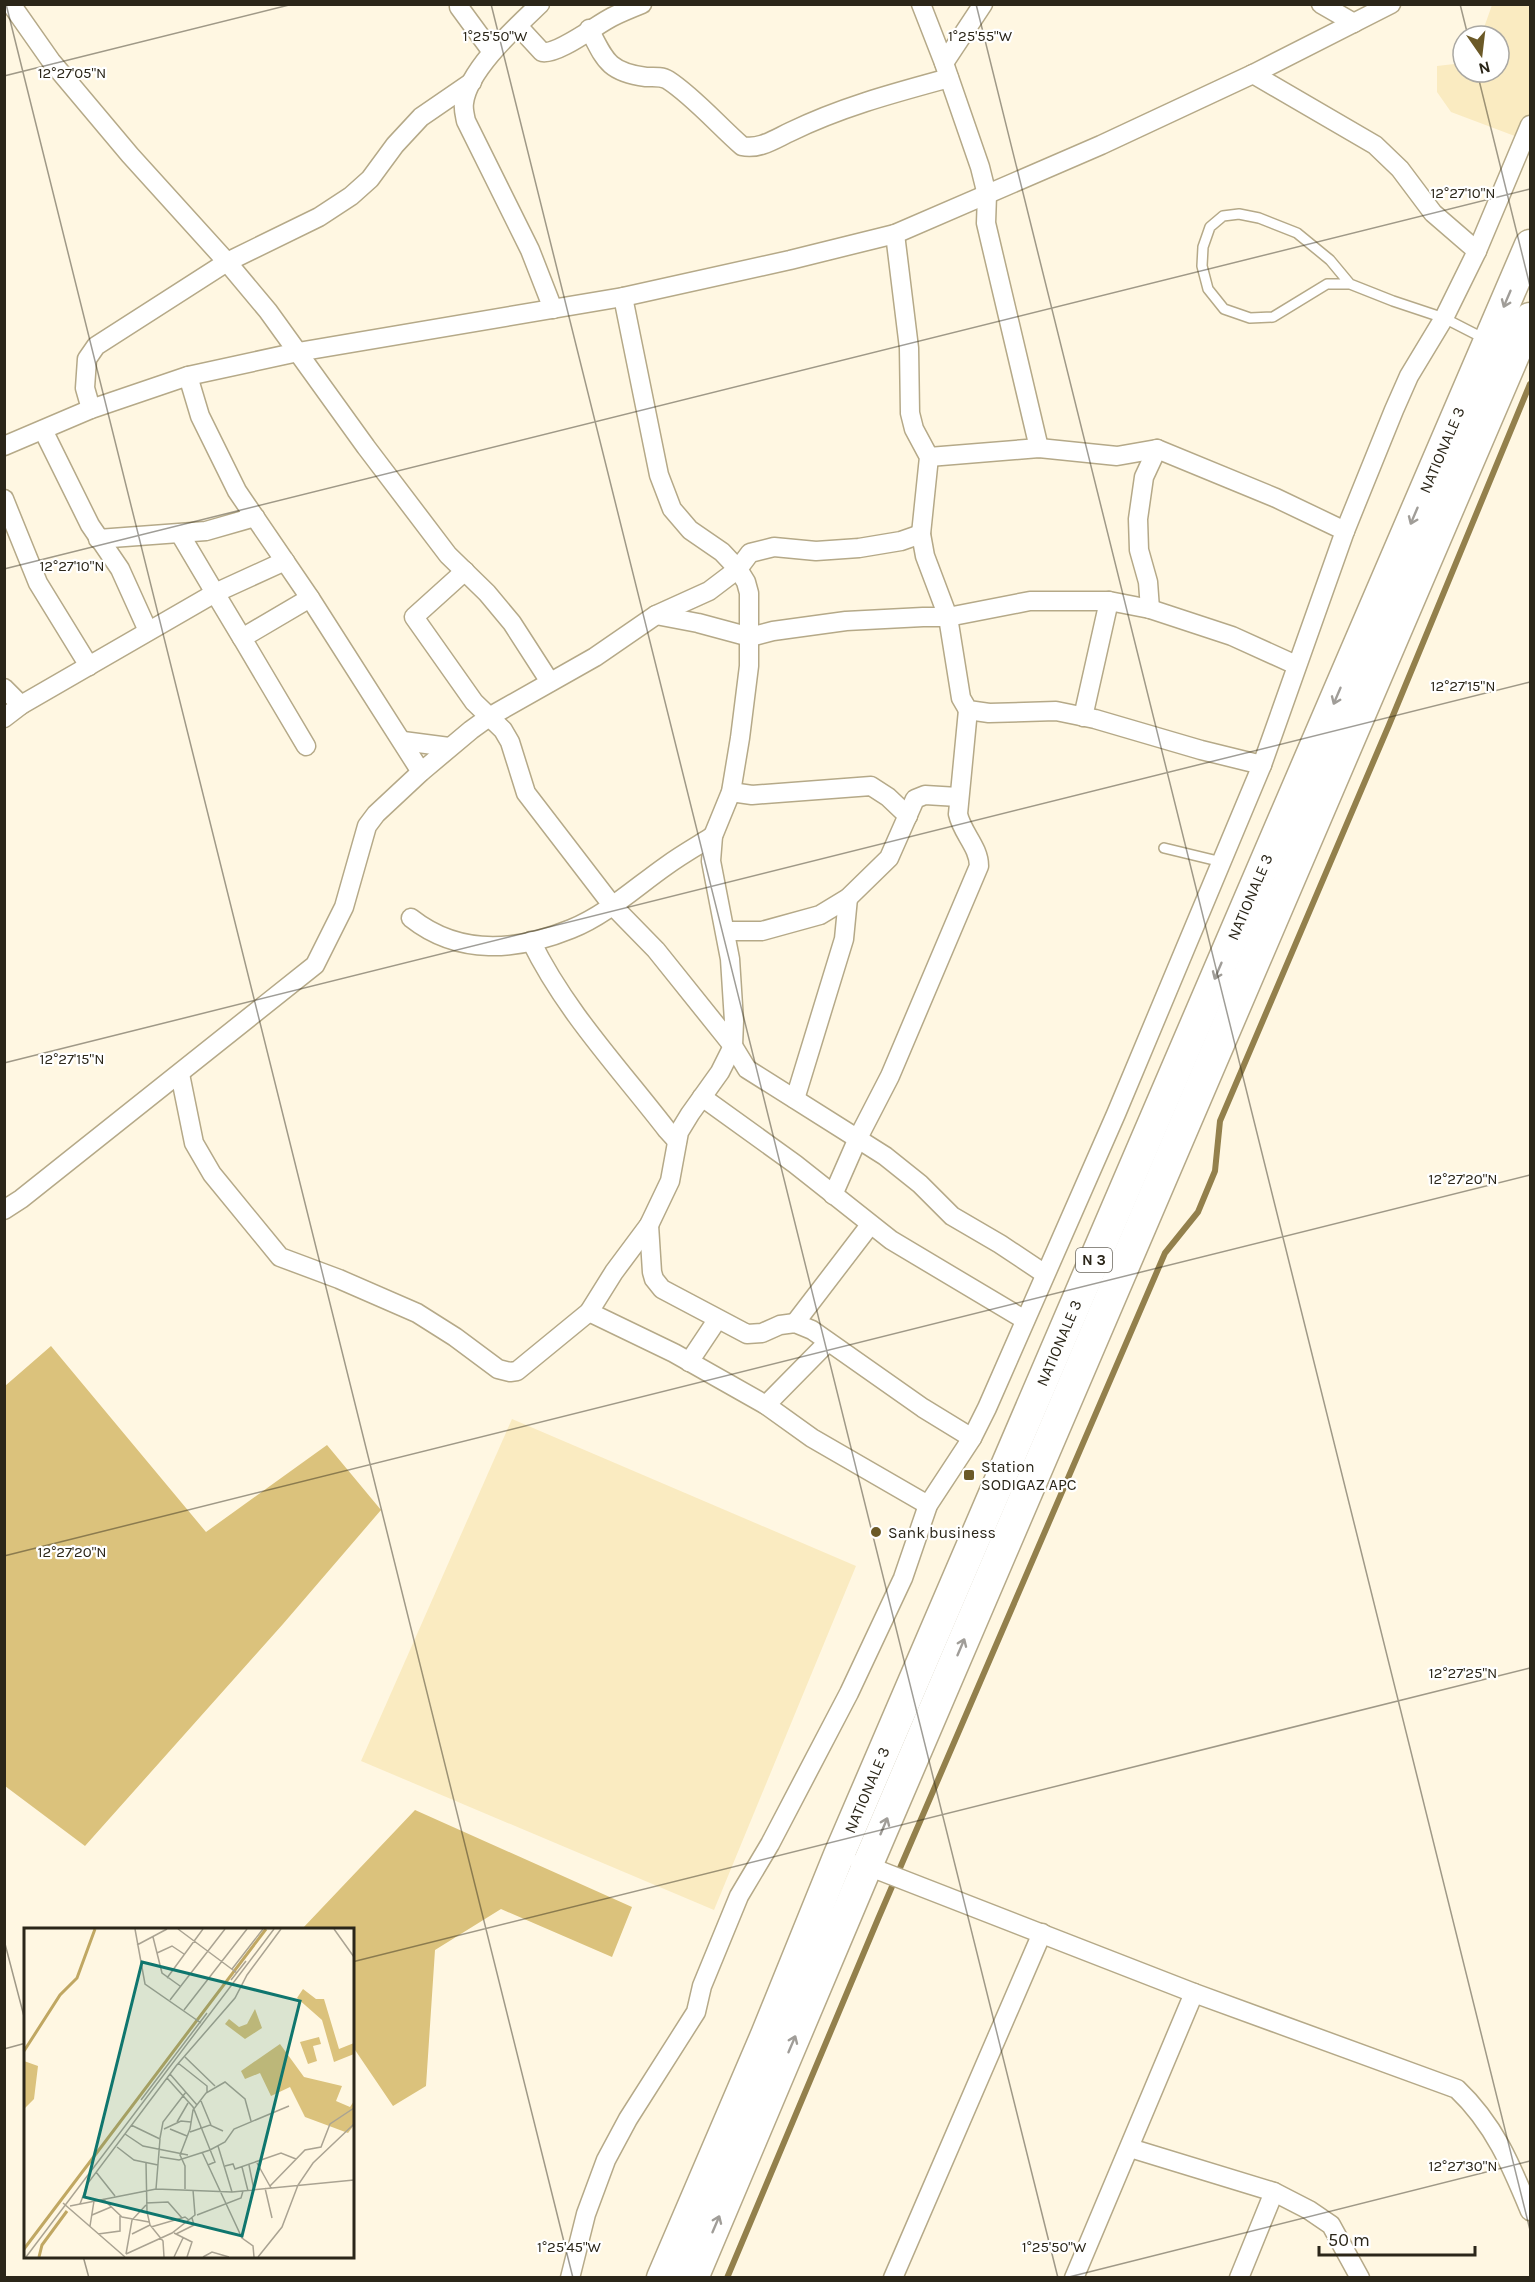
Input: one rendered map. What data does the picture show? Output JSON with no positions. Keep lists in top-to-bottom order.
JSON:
{
  "streets": {
    "main road": ["NATIONALE 3", "N 3"]
  },
  "places": {
    "transit": ["Station SODIGAZ APC"],
    "other": ["Sank business"]
  },
  "scale_bar": "50 m",
  "north": "bottom",
  "coordinates": [
    "1°25'50\"W",
    "1°25'55\"W",
    "12°27'05\"N",
    "12°27'10\"N",
    "12°27'15\"N",
    "12°27'20\"N",
    "12°27'25\"N",
    "12°27'30\"N",
    "1°25'45\"W"
  ]
}
